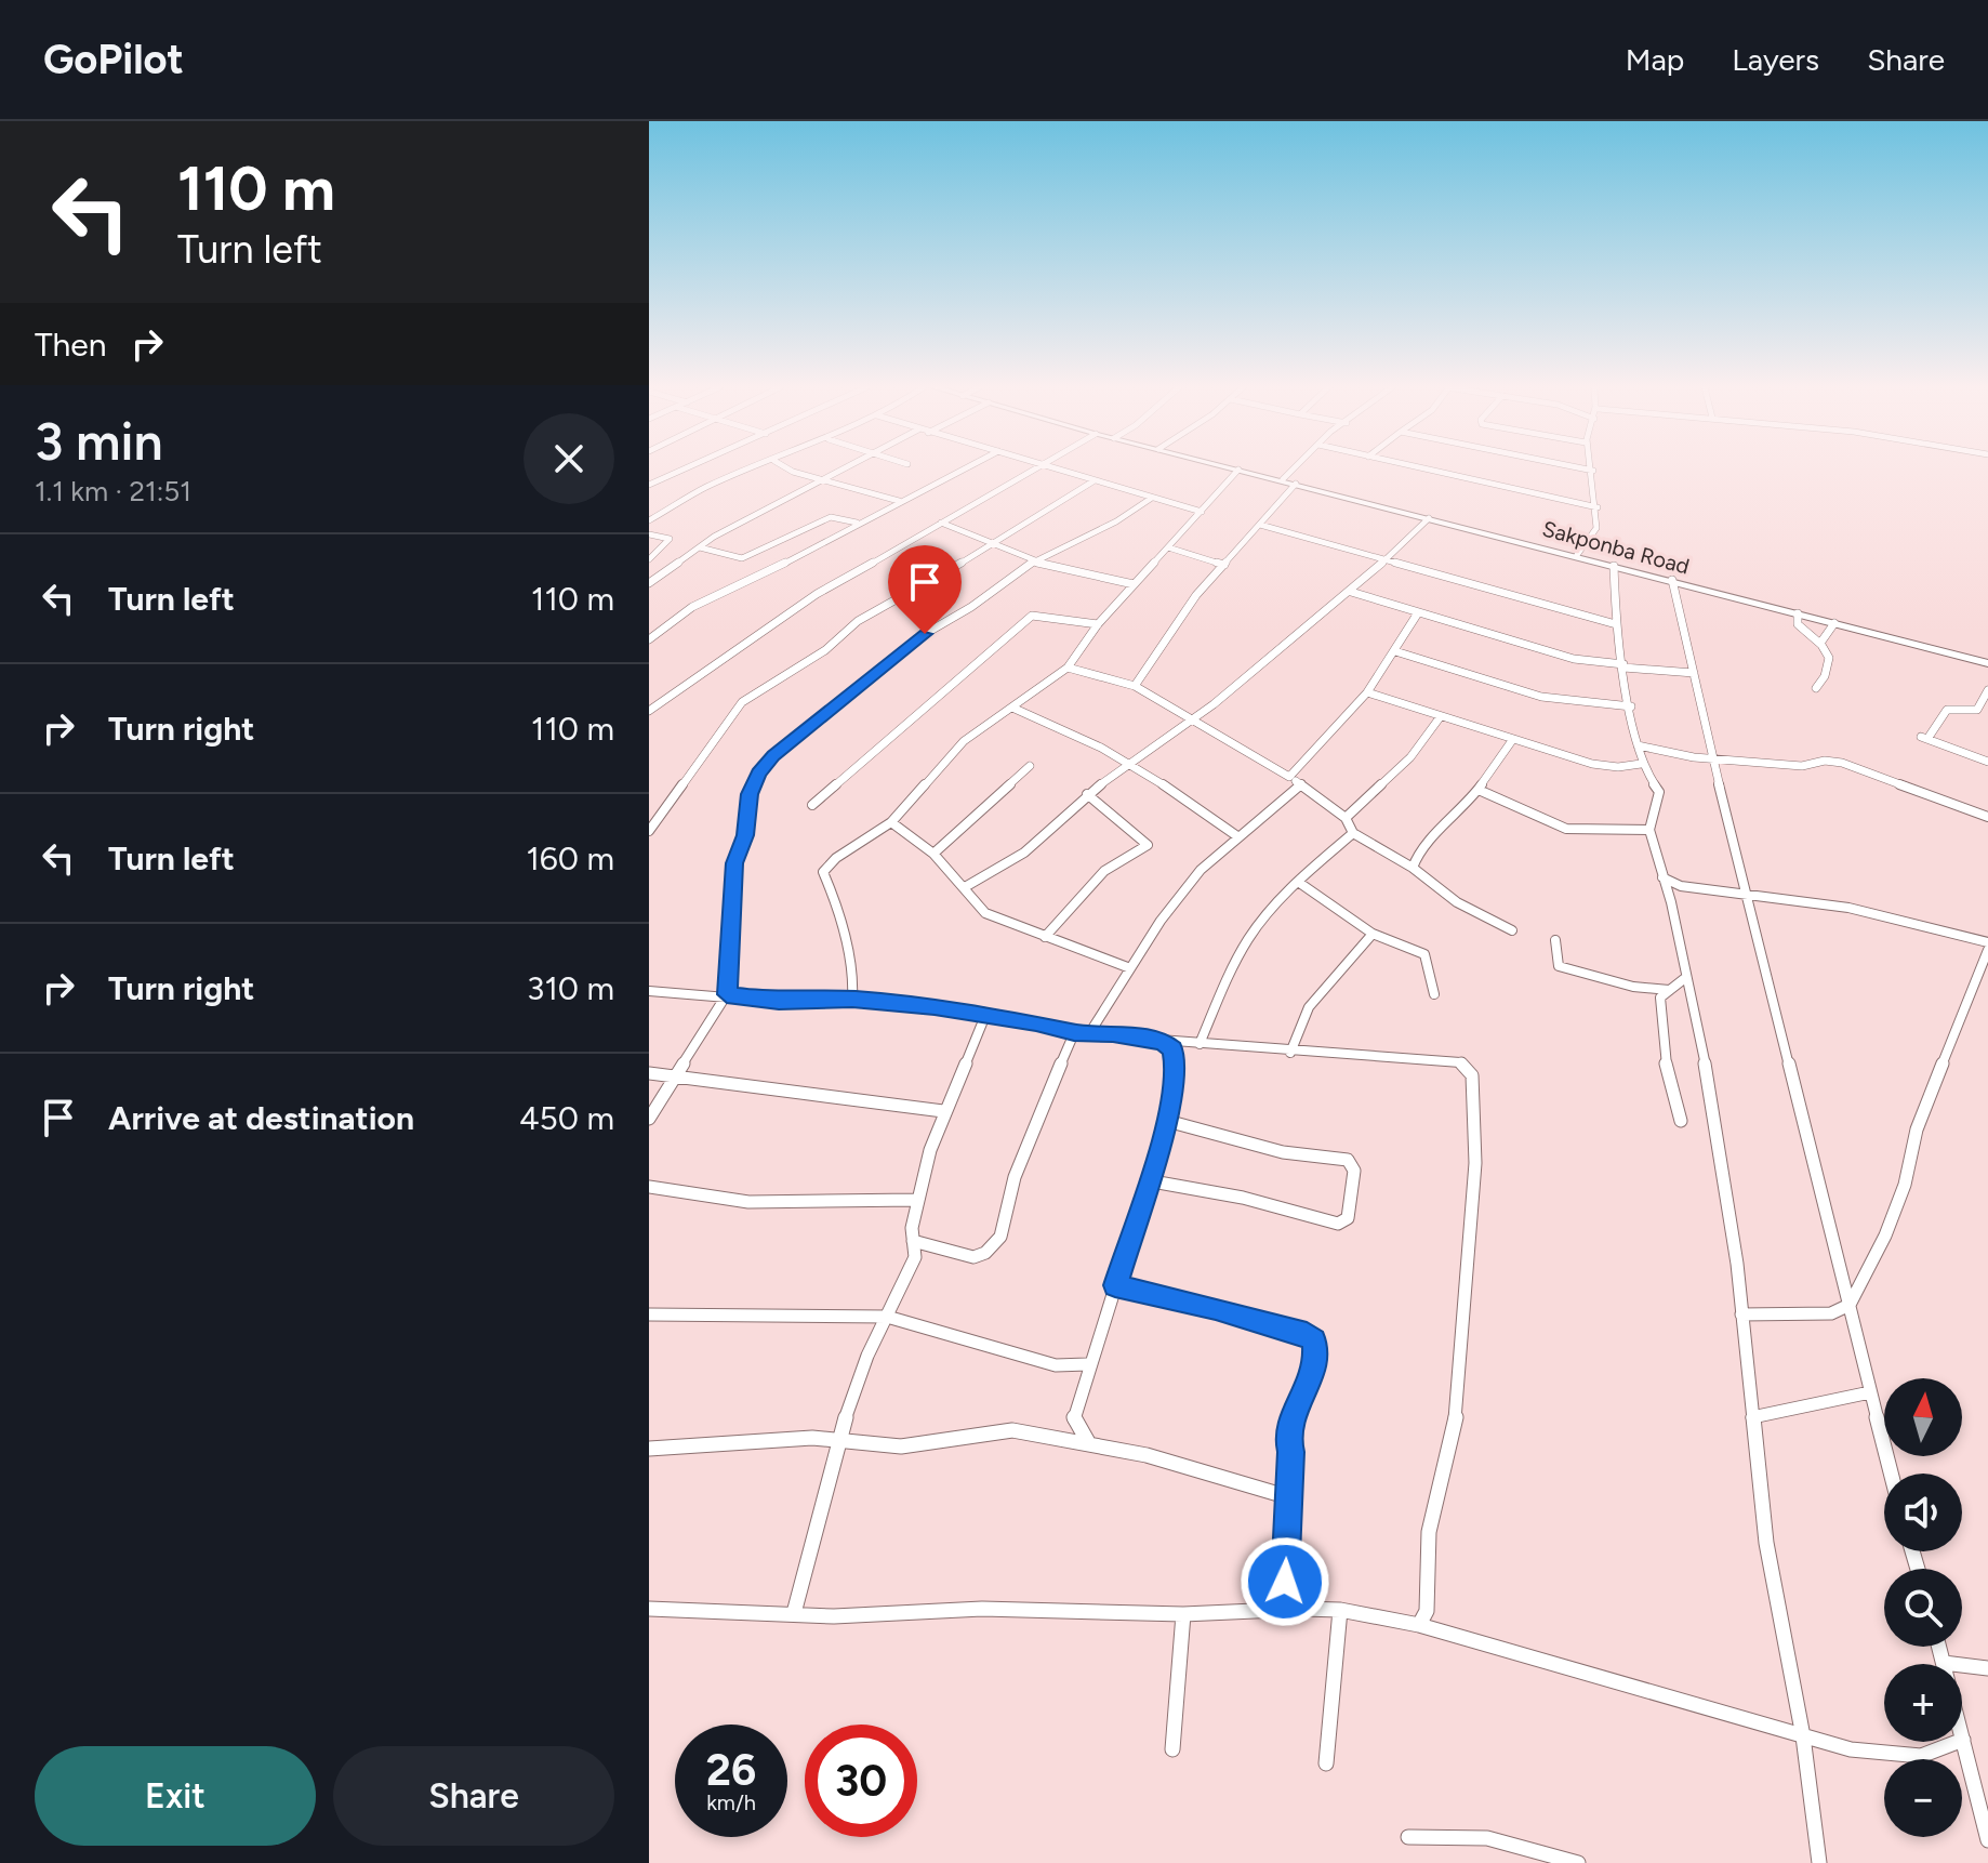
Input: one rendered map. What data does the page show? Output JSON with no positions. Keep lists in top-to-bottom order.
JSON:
{
  "streets": {
    "main road": ["Sakponba Road"]
  },
  "north": "top",
  "page": {
    "header": "GoPilot",
    "nav": ["Map", "Layers", "Share"],
    "turn": ["110 m", "Turn left"],
    "then": "Then",
    "heading": ["3 min", "1.1 km · 21:51"],
    "list": [
      {
        "name": "Turn left",
        "value": "110 m"
      },
      {
        "name": "Turn right",
        "value": "110 m"
      },
      {
        "name": "Turn left",
        "value": "160 m"
      },
      {
        "name": "Turn right",
        "value": "310 m"
      },
      {
        "name": "Arrive at destination",
        "value": "450 m"
      }
    ],
    "map_buttons": ["+", "−"],
    "speed": "26 km/h",
    "limit": "30",
    "buttons": ["Exit", "Share"]
  }
}
